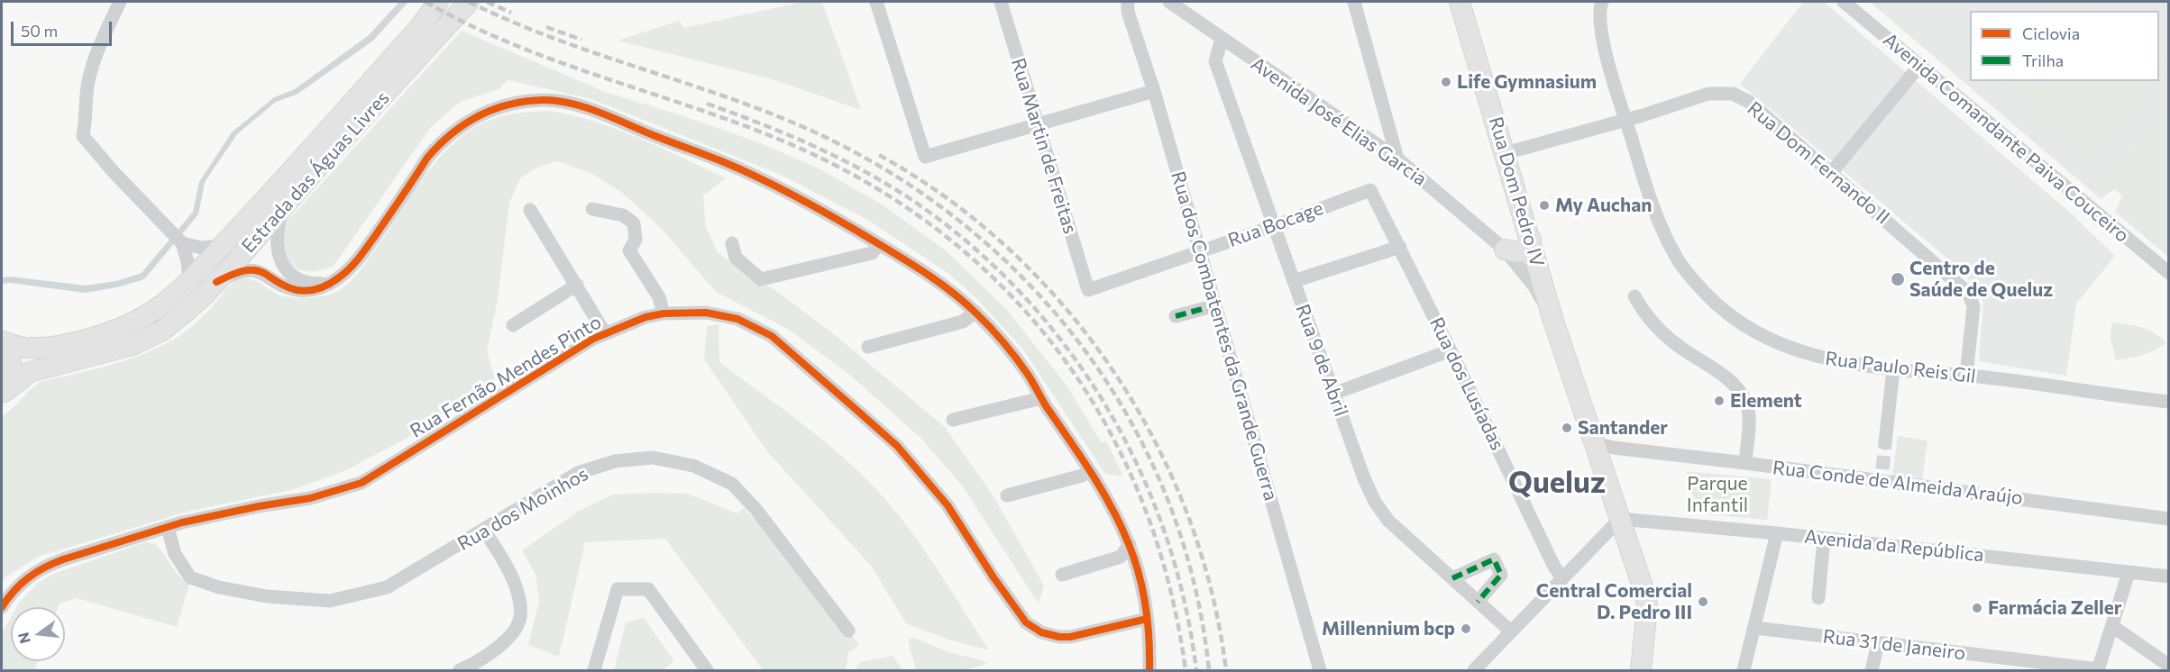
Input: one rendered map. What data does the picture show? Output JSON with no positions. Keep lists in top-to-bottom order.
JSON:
{
  "streets": {
    "street": [
      "Avenida José Elias Garcia",
      "Avenida Comandante Paiva Couceiro",
      "Rua Martin de Freitas",
      "Rua Dom Fernando II",
      "Estrada das Águas Livres",
      "Rua Dom Pedro IV",
      "Rua Bocage",
      "Rua dos Combatentes da Grande Guerra",
      "Rua 9 de Abril",
      "Rua Paulo Reis Gil",
      "Rua Fernão Mendes Pinto",
      "Rua dos Lusíadas",
      "Rua Conde de Almeida Araújo",
      "Rua dos Moinhos",
      "Avenida da República",
      "Rua 31 de Janeiro"
    ]
  },
  "crossings": [
    ["Avenida José Elias Garcia", "Rua Dom Pedro IV"],
    ["Avenida José Elias Garcia", "Rua 9 de Abril"],
    ["Avenida José Elias Garcia", "Rua Conde de Almeida Araújo"],
    ["Avenida José Elias Garcia", "Avenida da República"],
    ["Rua Martin de Freitas", "Rua Bocage"],
    ["Rua Dom Fernando II", "Rua Dom Pedro IV"],
    ["Rua Dom Fernando II", "Rua Paulo Reis Gil"],
    ["Rua Bocage", "Rua dos Combatentes da Grande Guerra"],
    ["Rua Bocage", "Rua 9 de Abril"],
    ["Rua Bocage", "Rua dos Lusíadas"],
    ["Rua Fernão Mendes Pinto", "Rua dos Moinhos"]
  ],
  "districts": ["Queluz"],
  "parks": ["Parque Infantil"],
  "places": [
    "Life Gymnasium",
    "My Auchan",
    "Centro de Saúde de Queluz",
    "Element",
    "Santander",
    "Central Comercial D. Pedro III",
    "Farmácia Zeller",
    "Millennium bcp"
  ],
  "legend": ["Ciclovia", "Trilha"],
  "scale_bar": "50 m",
  "north": "left"
}
